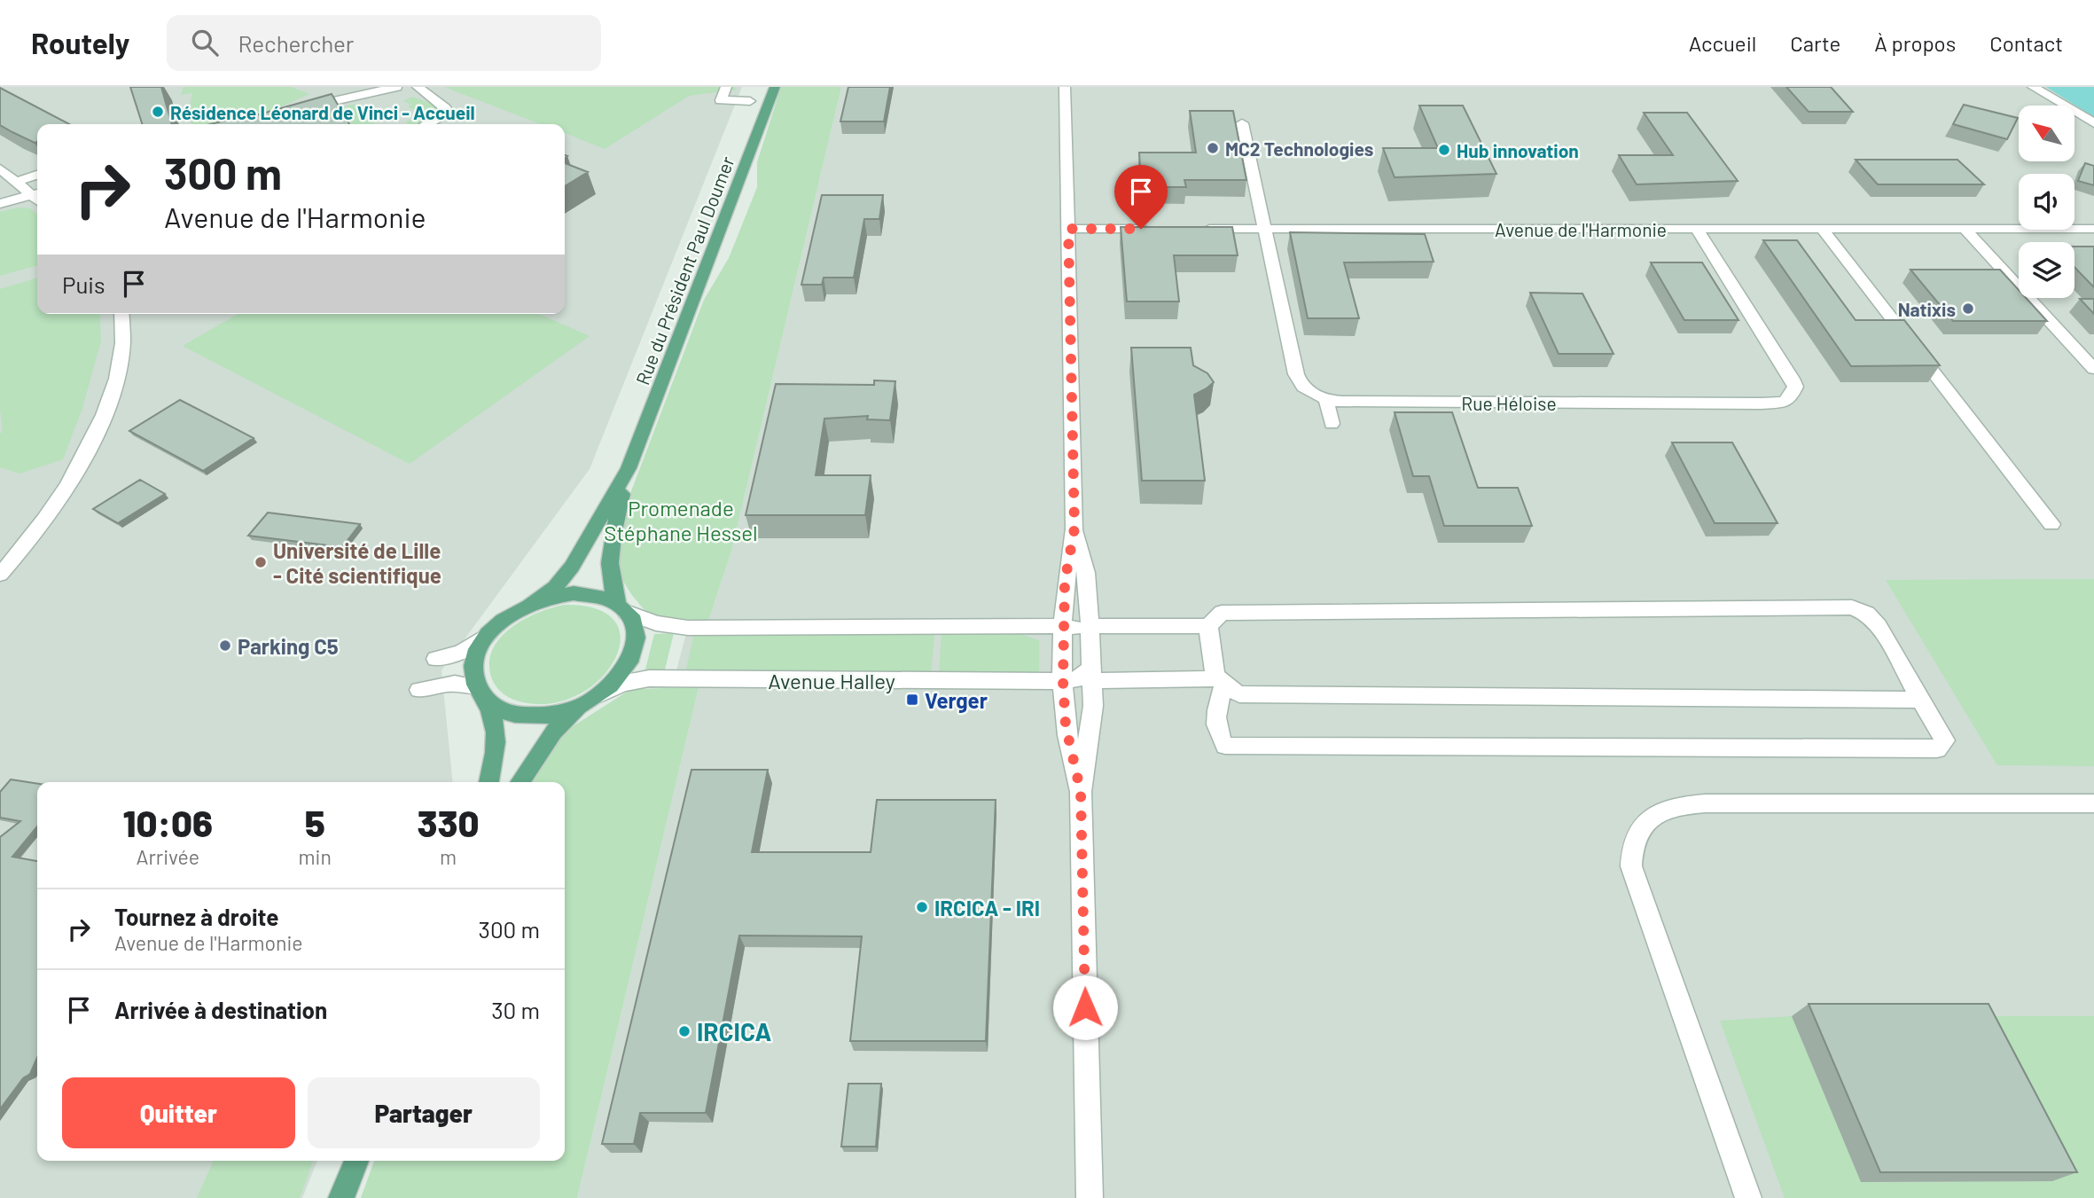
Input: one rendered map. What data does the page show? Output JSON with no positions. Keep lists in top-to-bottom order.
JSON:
{
  "streets": {
    "main road": ["Rue du Président Paul Doumer"],
    "street": ["Avenue de l'Harmonie", "Rue Héloise", "Avenue Halley"]
  },
  "crossings": [
    ["Avenue de l'Harmonie", "Rue Héloise"],
    ["Rue du Président Paul Doumer", "Avenue Halley"]
  ],
  "parks": ["Promenade Stéphane Hessel"],
  "places": {
    "other": [
      "Résidence Léonard de Vinci - Accueil",
      "MC2 Technologies",
      "Hub innovation",
      "Natixis",
      "Université de Lille ‐ Cité scientifique",
      "Parking C5",
      "IRCICA - IRI",
      "IRCICA"
    ],
    "transit": ["Verger"]
  },
  "north": "top left",
  "page": {
    "header": "Routely",
    "search": "Rechercher",
    "nav": [
      "Accueil",
      "Carte",
      "À propos",
      "Contact"
    ],
    "turn": ["300 m", "Avenue de l'Harmonie"],
    "then": "Puis",
    "eta": [
      "10:06",
      "Arrivée",
      "5",
      "min",
      "330",
      "m"
    ],
    "list": [
      {
        "name": "Tournez à droite",
        "note": "Avenue de l'Harmonie",
        "value": "300 m"
      },
      {
        "name": "Arrivée à destination",
        "value": "30 m"
      }
    ],
    "buttons": ["Quitter", "Partager"]
  }
}
